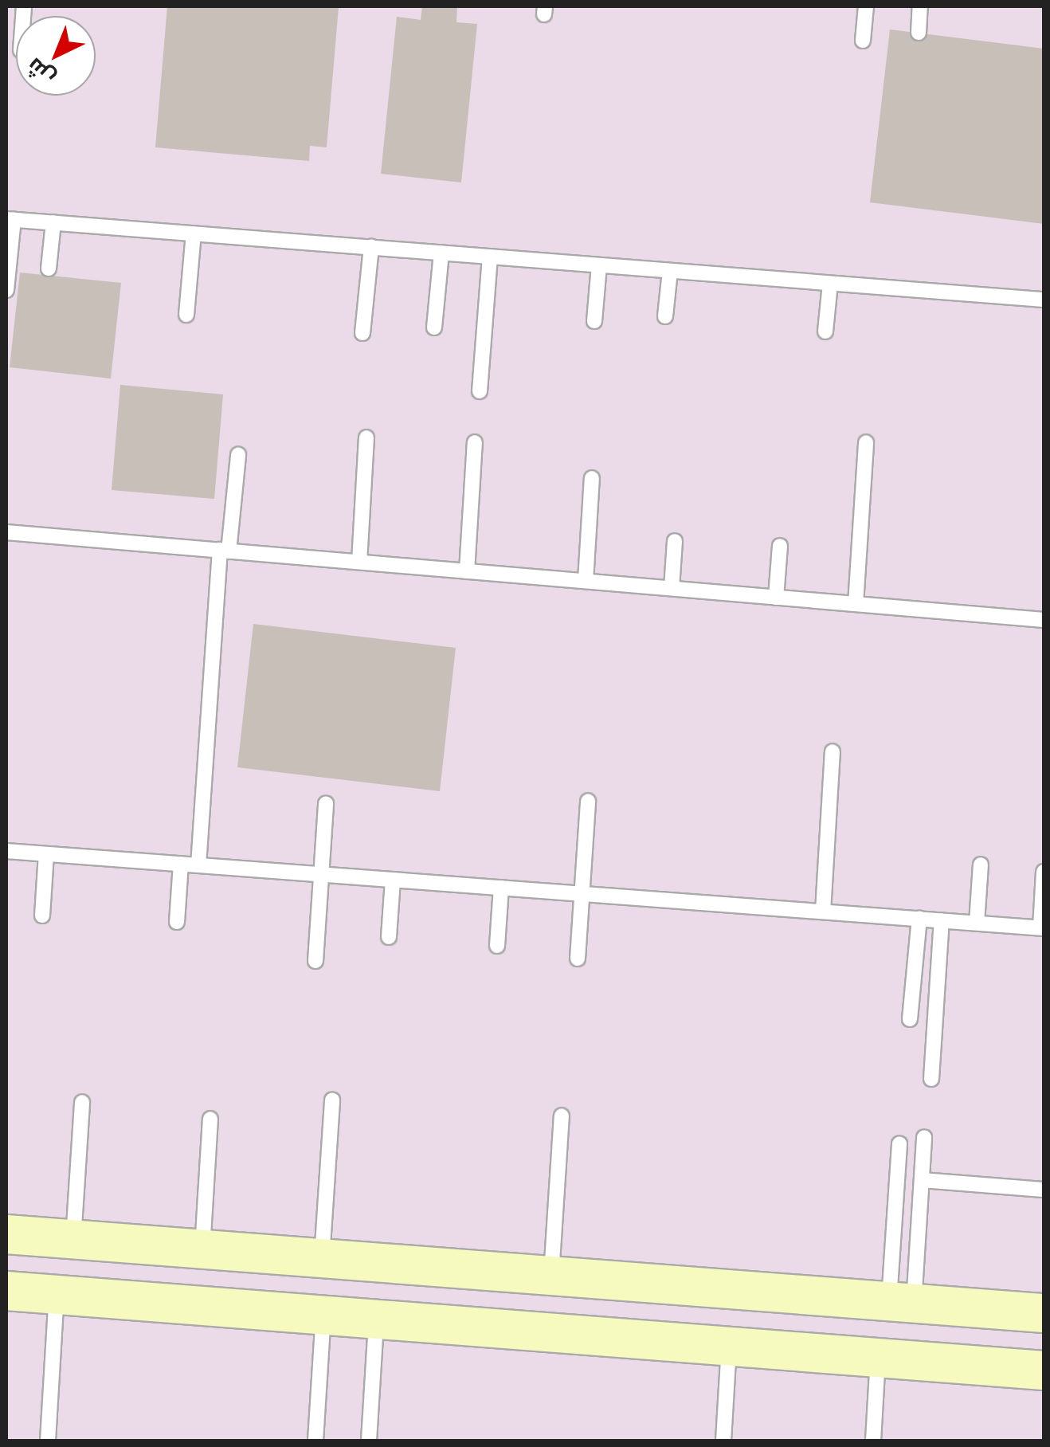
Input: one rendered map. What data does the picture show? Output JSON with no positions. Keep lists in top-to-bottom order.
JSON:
{
  "north": "bottom left"
}
